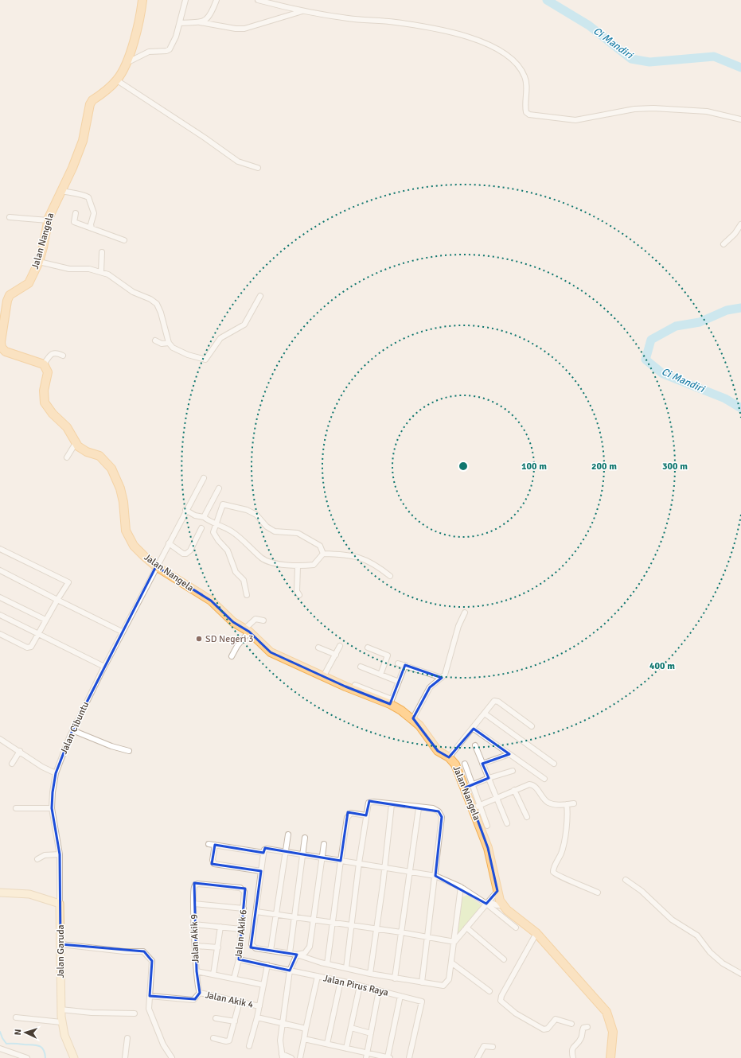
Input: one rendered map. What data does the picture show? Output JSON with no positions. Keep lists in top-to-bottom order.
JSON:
{
  "streets": {
    "main road": ["Jalan Nangela"],
    "street": [
      "Jalan Cibuntu",
      "Jalan Akik 6",
      "Jalan Akik 9",
      "Jalan Garuda",
      "Jalan Pirus Raya",
      "Jalan Akik 4"
    ]
  },
  "crossings": [
    ["Jalan Nangela", "Jalan Cibuntu"],
    ["Jalan Cibuntu", "Jalan Garuda"],
    ["Jalan Akik 6", "Jalan Akik 9"],
    ["Jalan Akik 6", "Jalan Pirus Raya"],
    ["Jalan Akik 9", "Jalan Akik 4"]
  ],
  "water": ["Ci Mandiri"],
  "places": ["SD Negeri 3"],
  "north": "left",
  "rings": [
    "100 m",
    "200 m",
    "300 m",
    "400 m"
  ]
}
